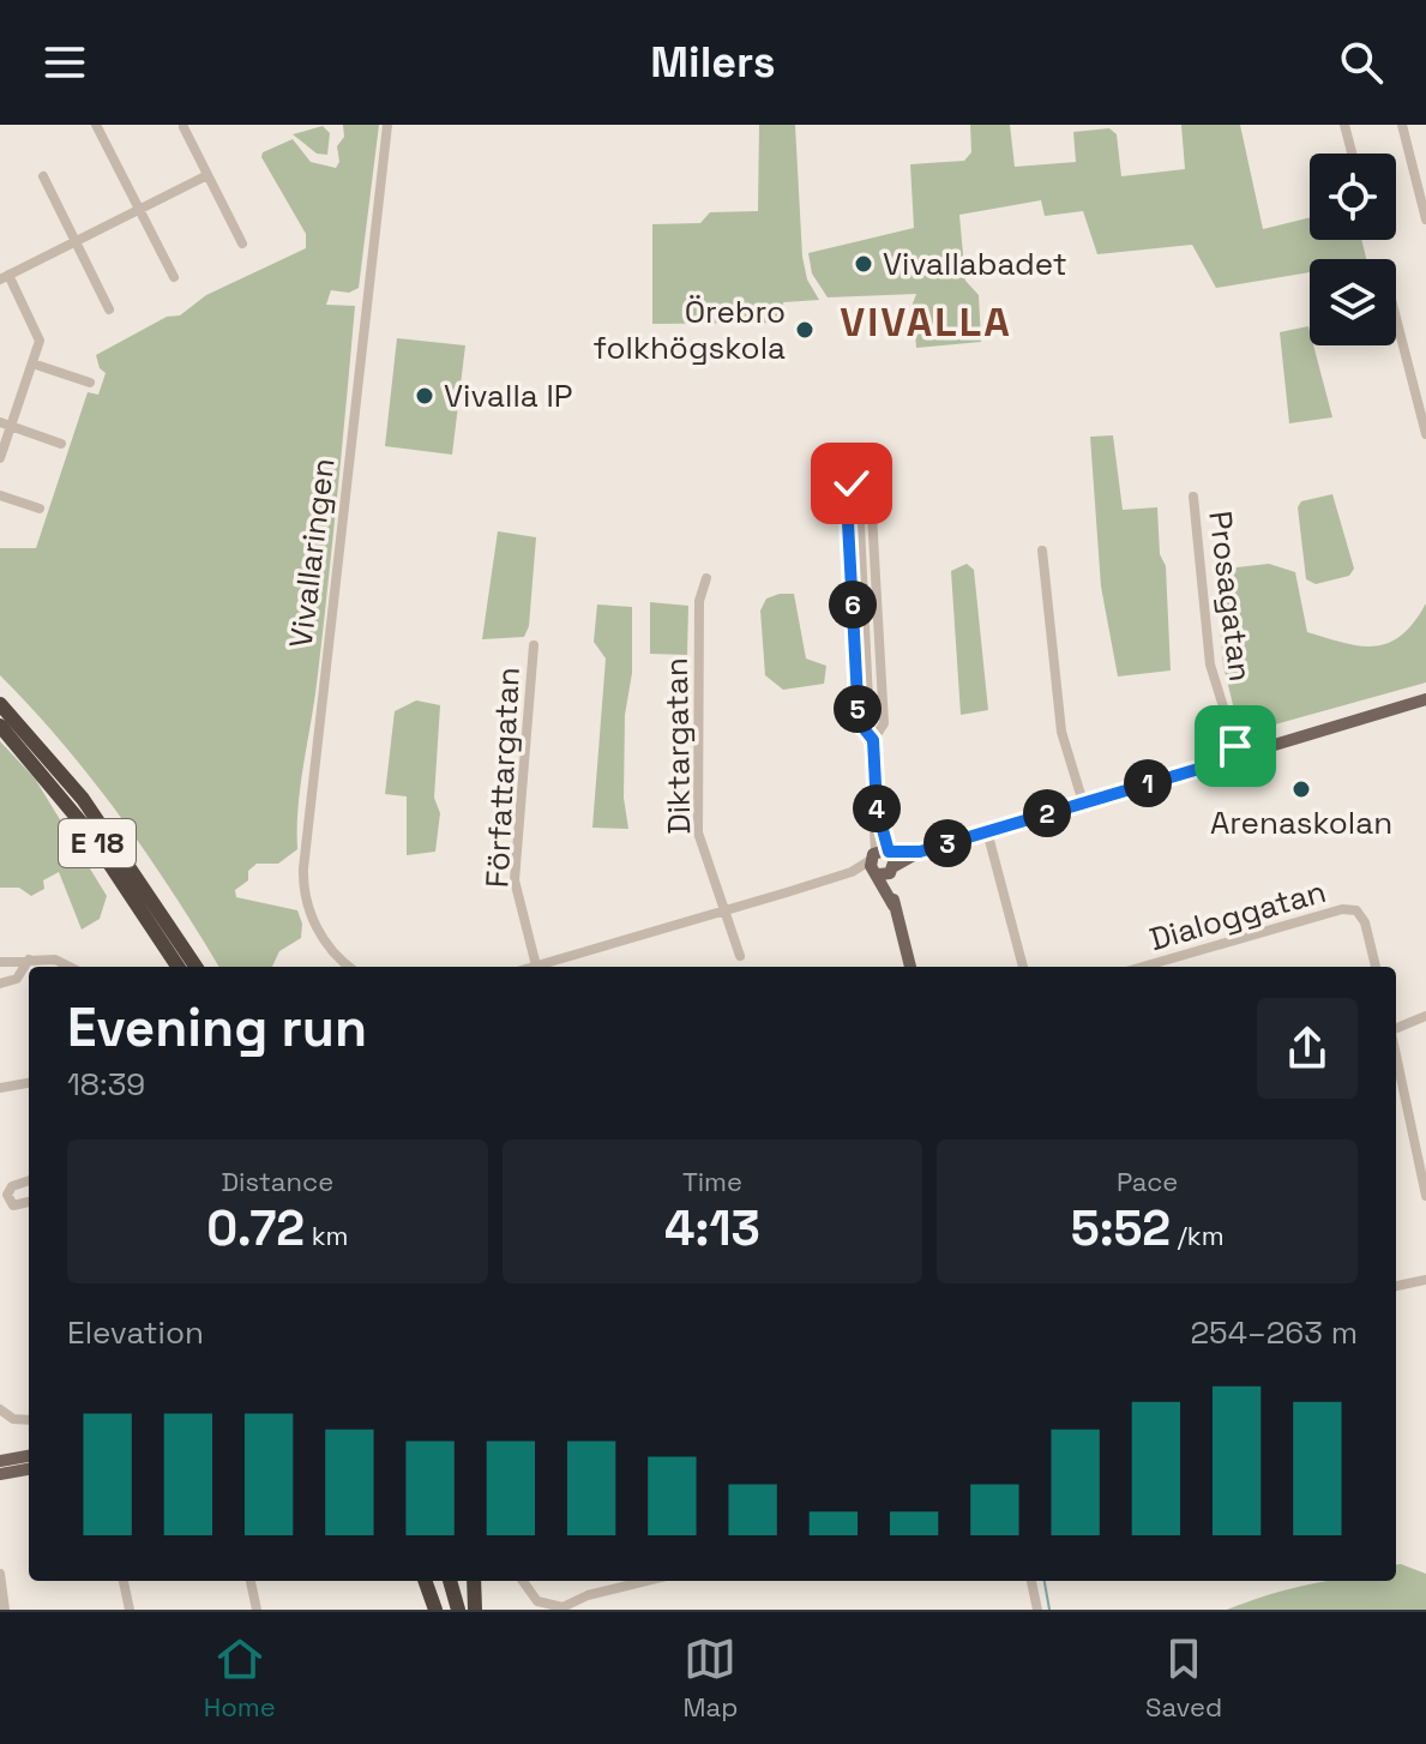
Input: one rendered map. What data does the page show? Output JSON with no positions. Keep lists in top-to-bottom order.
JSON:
{
  "streets": {
    "highway": ["E 18"],
    "street": [
      "Vivallaringen",
      "Prosagatan",
      "Diktargatan",
      "Författargatan",
      "Dialoggatan"
    ]
  },
  "districts": ["VIVALLA"],
  "places": [
    "Vivallabadet",
    "Örebro folkhögskola",
    "Vivalla IP",
    "Arenaskolan"
  ],
  "page": {
    "header": "Milers",
    "pins": [
      "6",
      "5",
      "1",
      "4",
      "2",
      "3"
    ],
    "heading": ["Evening run", "18:39"],
    "stats": [
      ["Distance", "0.72 km"],
      ["Time", "4:13"],
      ["Pace", "5:52 /km"]
    ],
    "chart": ["Elevation", "254–263 m"],
    "tabs": ["Home", "Map", "Saved"]
  }
}
